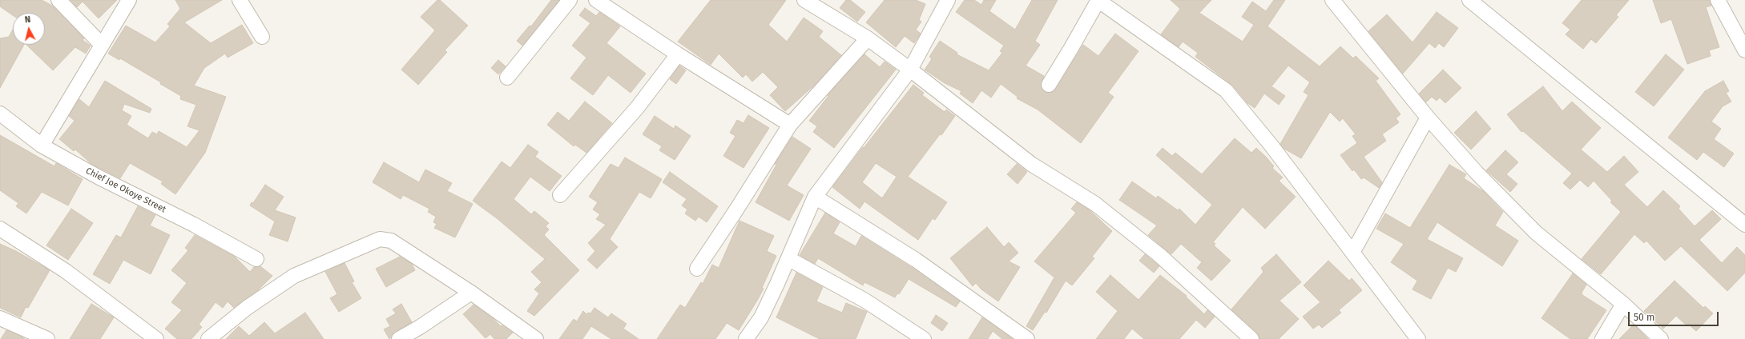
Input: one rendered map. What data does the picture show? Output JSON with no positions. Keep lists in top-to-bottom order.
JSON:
{
  "streets": {
    "street": ["Chief Joe Okoye Street"]
  },
  "scale_bar": "50 m",
  "north": "top"
}
